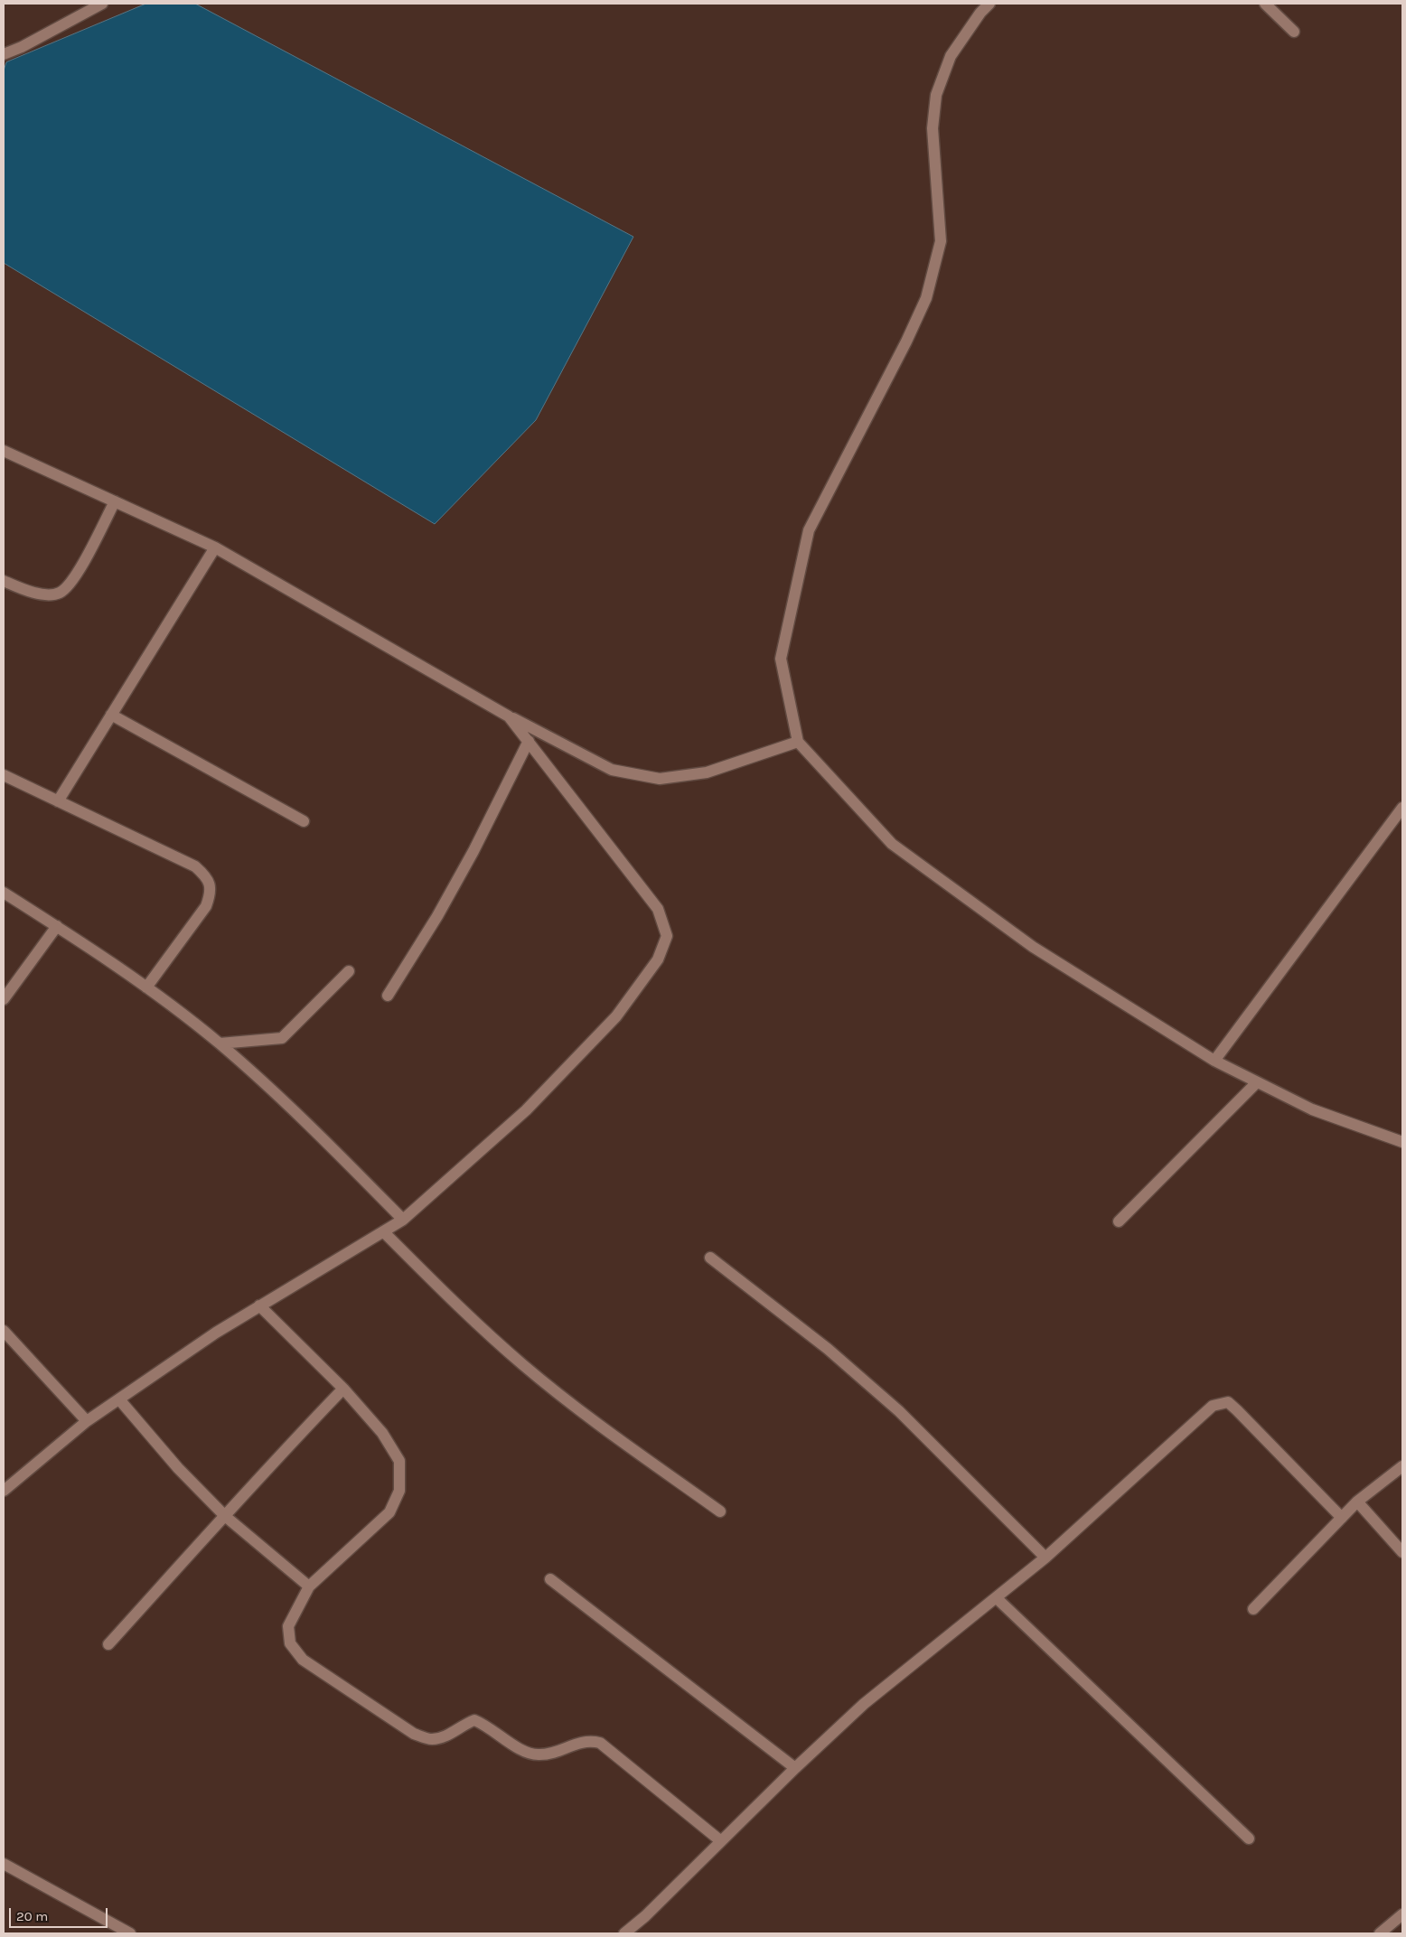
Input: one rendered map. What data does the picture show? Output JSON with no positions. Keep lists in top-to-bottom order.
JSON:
{
  "scale_bar": "20 m"
}
